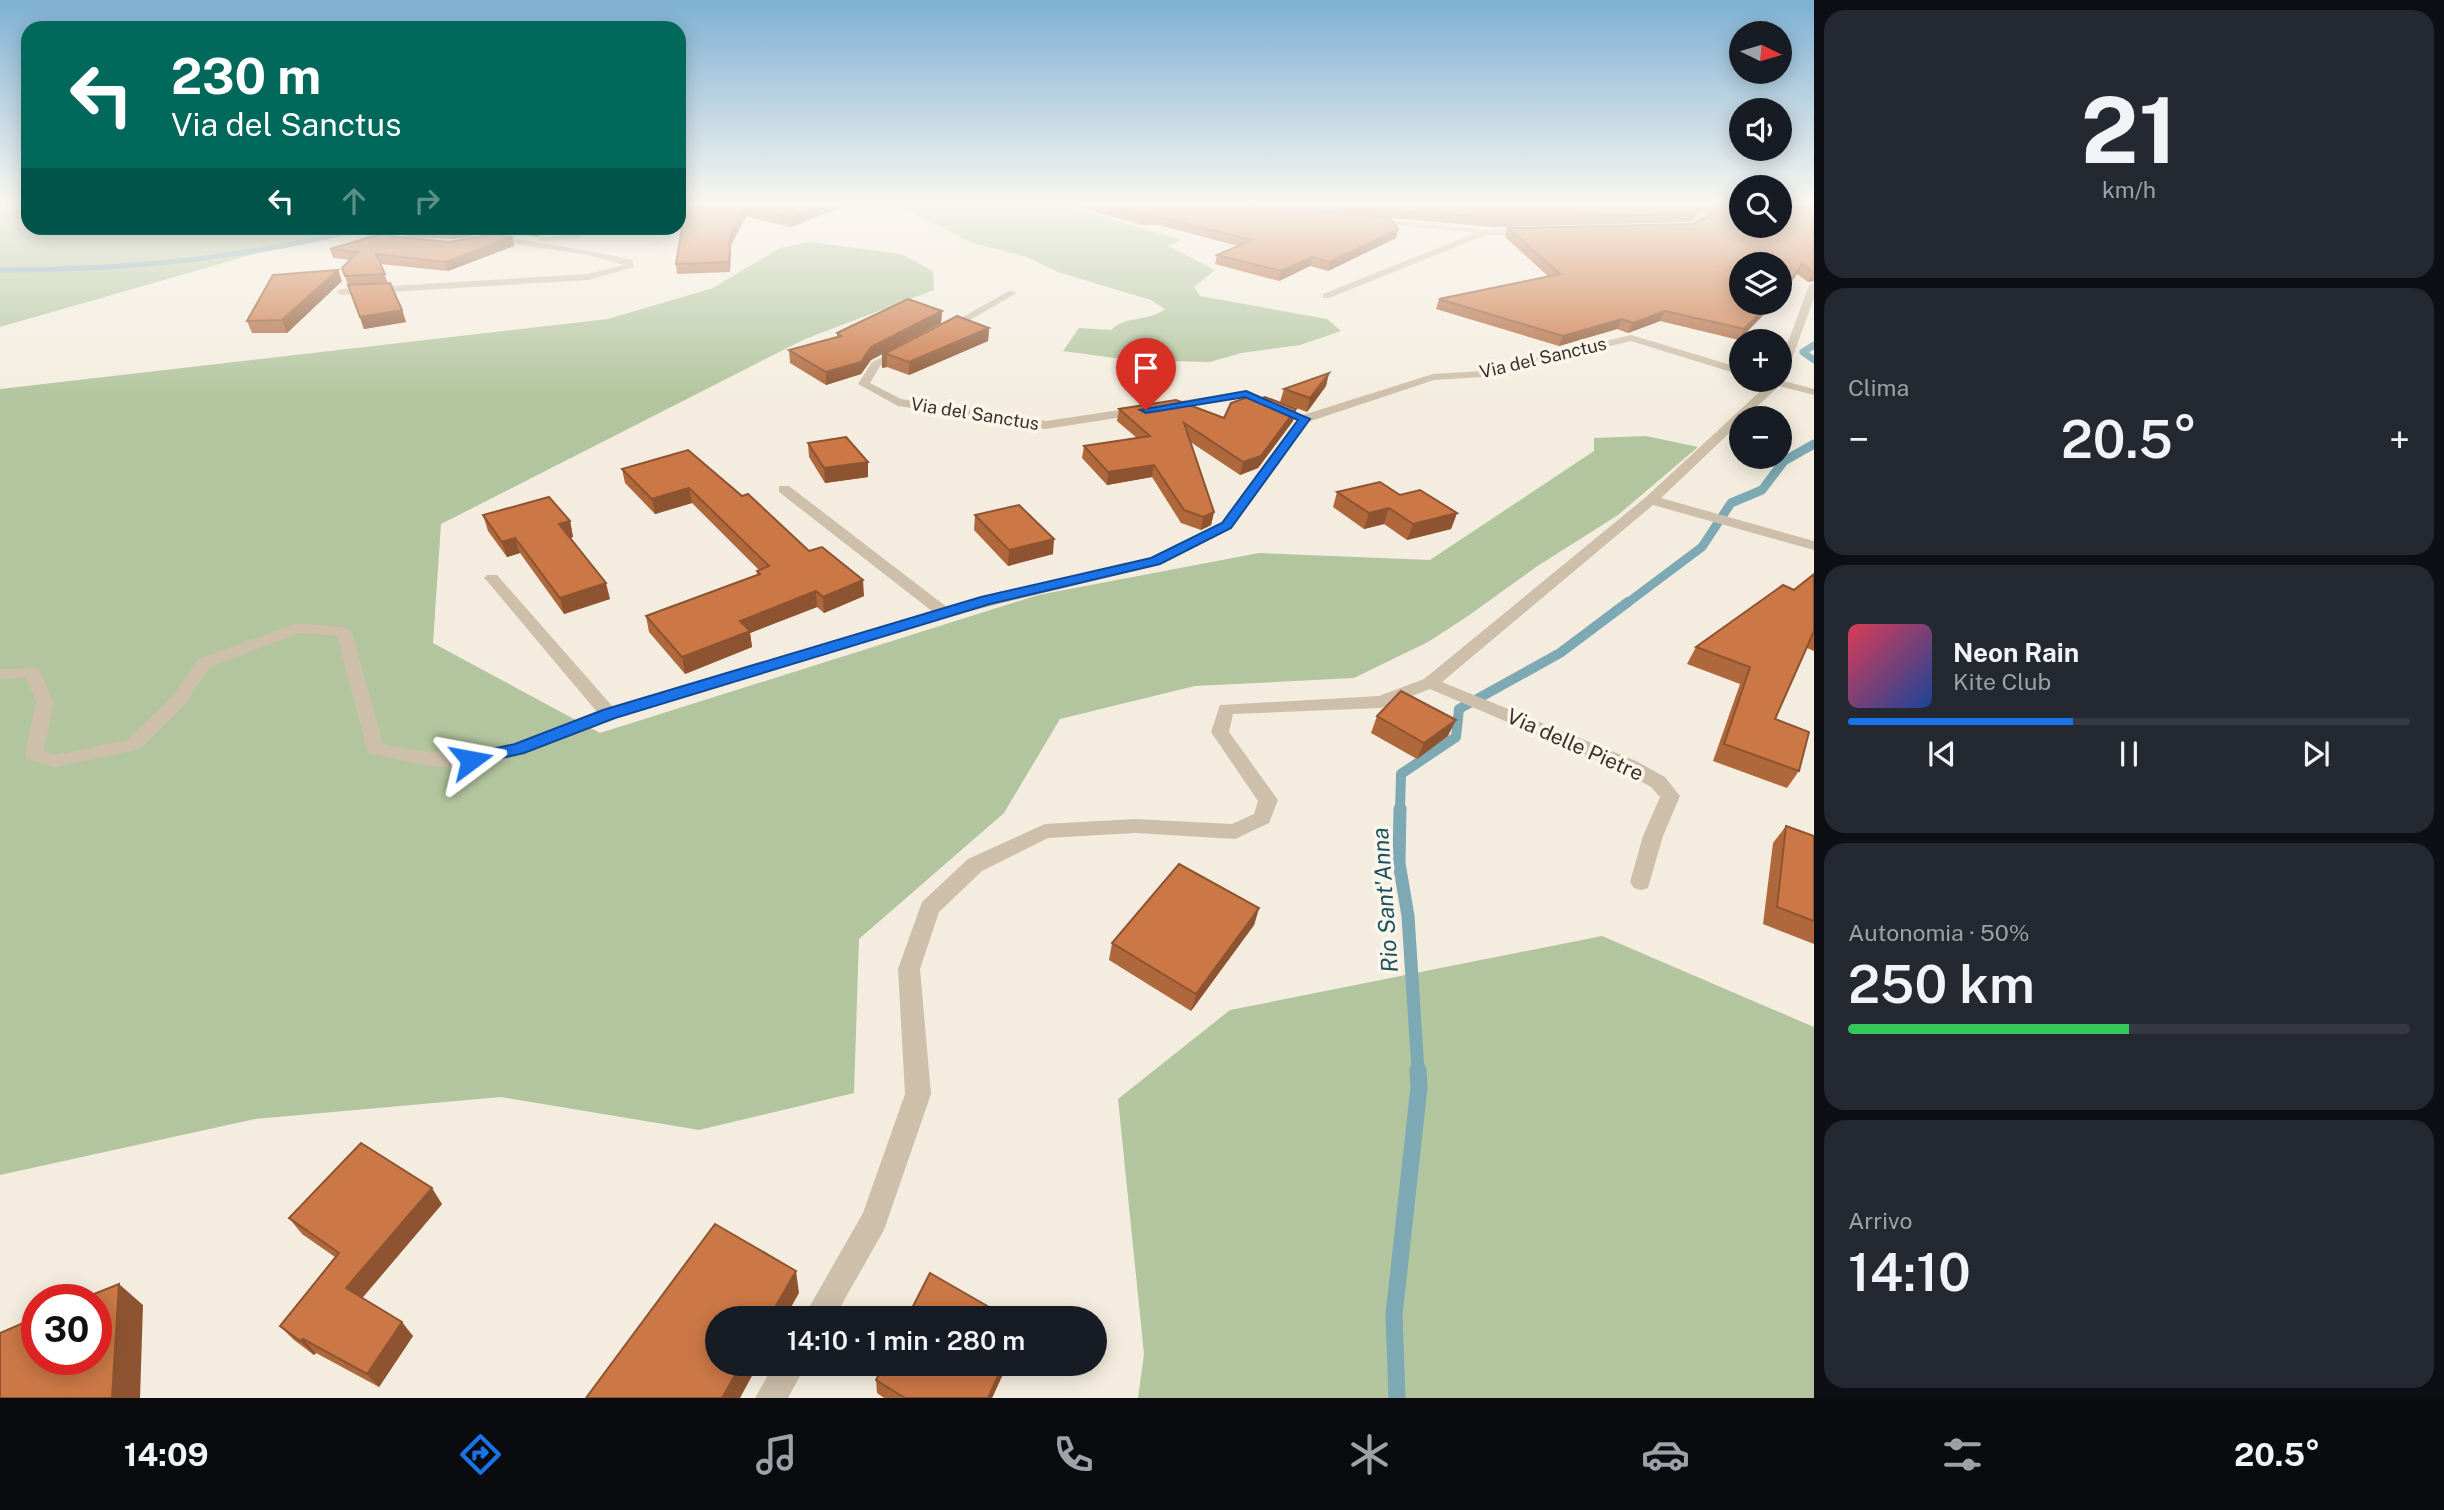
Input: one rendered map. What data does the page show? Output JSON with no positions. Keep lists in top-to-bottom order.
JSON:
{
  "streets": {
    "street": ["Via del Sanctus", "Via delle Pietre"]
  },
  "water": ["Rio Sant'Anna"],
  "north": "right",
  "page": {
    "tile": [
      ["21", "km/h"],
      "Clima",
      ["Autonomia · 50%", "250 km"],
      ["Arrivo", "14:10"]
    ],
    "map_buttons": ["+", "−"],
    "turn": ["230 m", "Via del Sanctus"],
    "heat": ["−", "20.5°", "+"],
    "song": ["Neon Rain", "Kite Club"],
    "limit": "30",
    "trip": "14:10 · 1 min · 280 m",
    "tabs": ["14:09", "20.5°"]
  }
}
